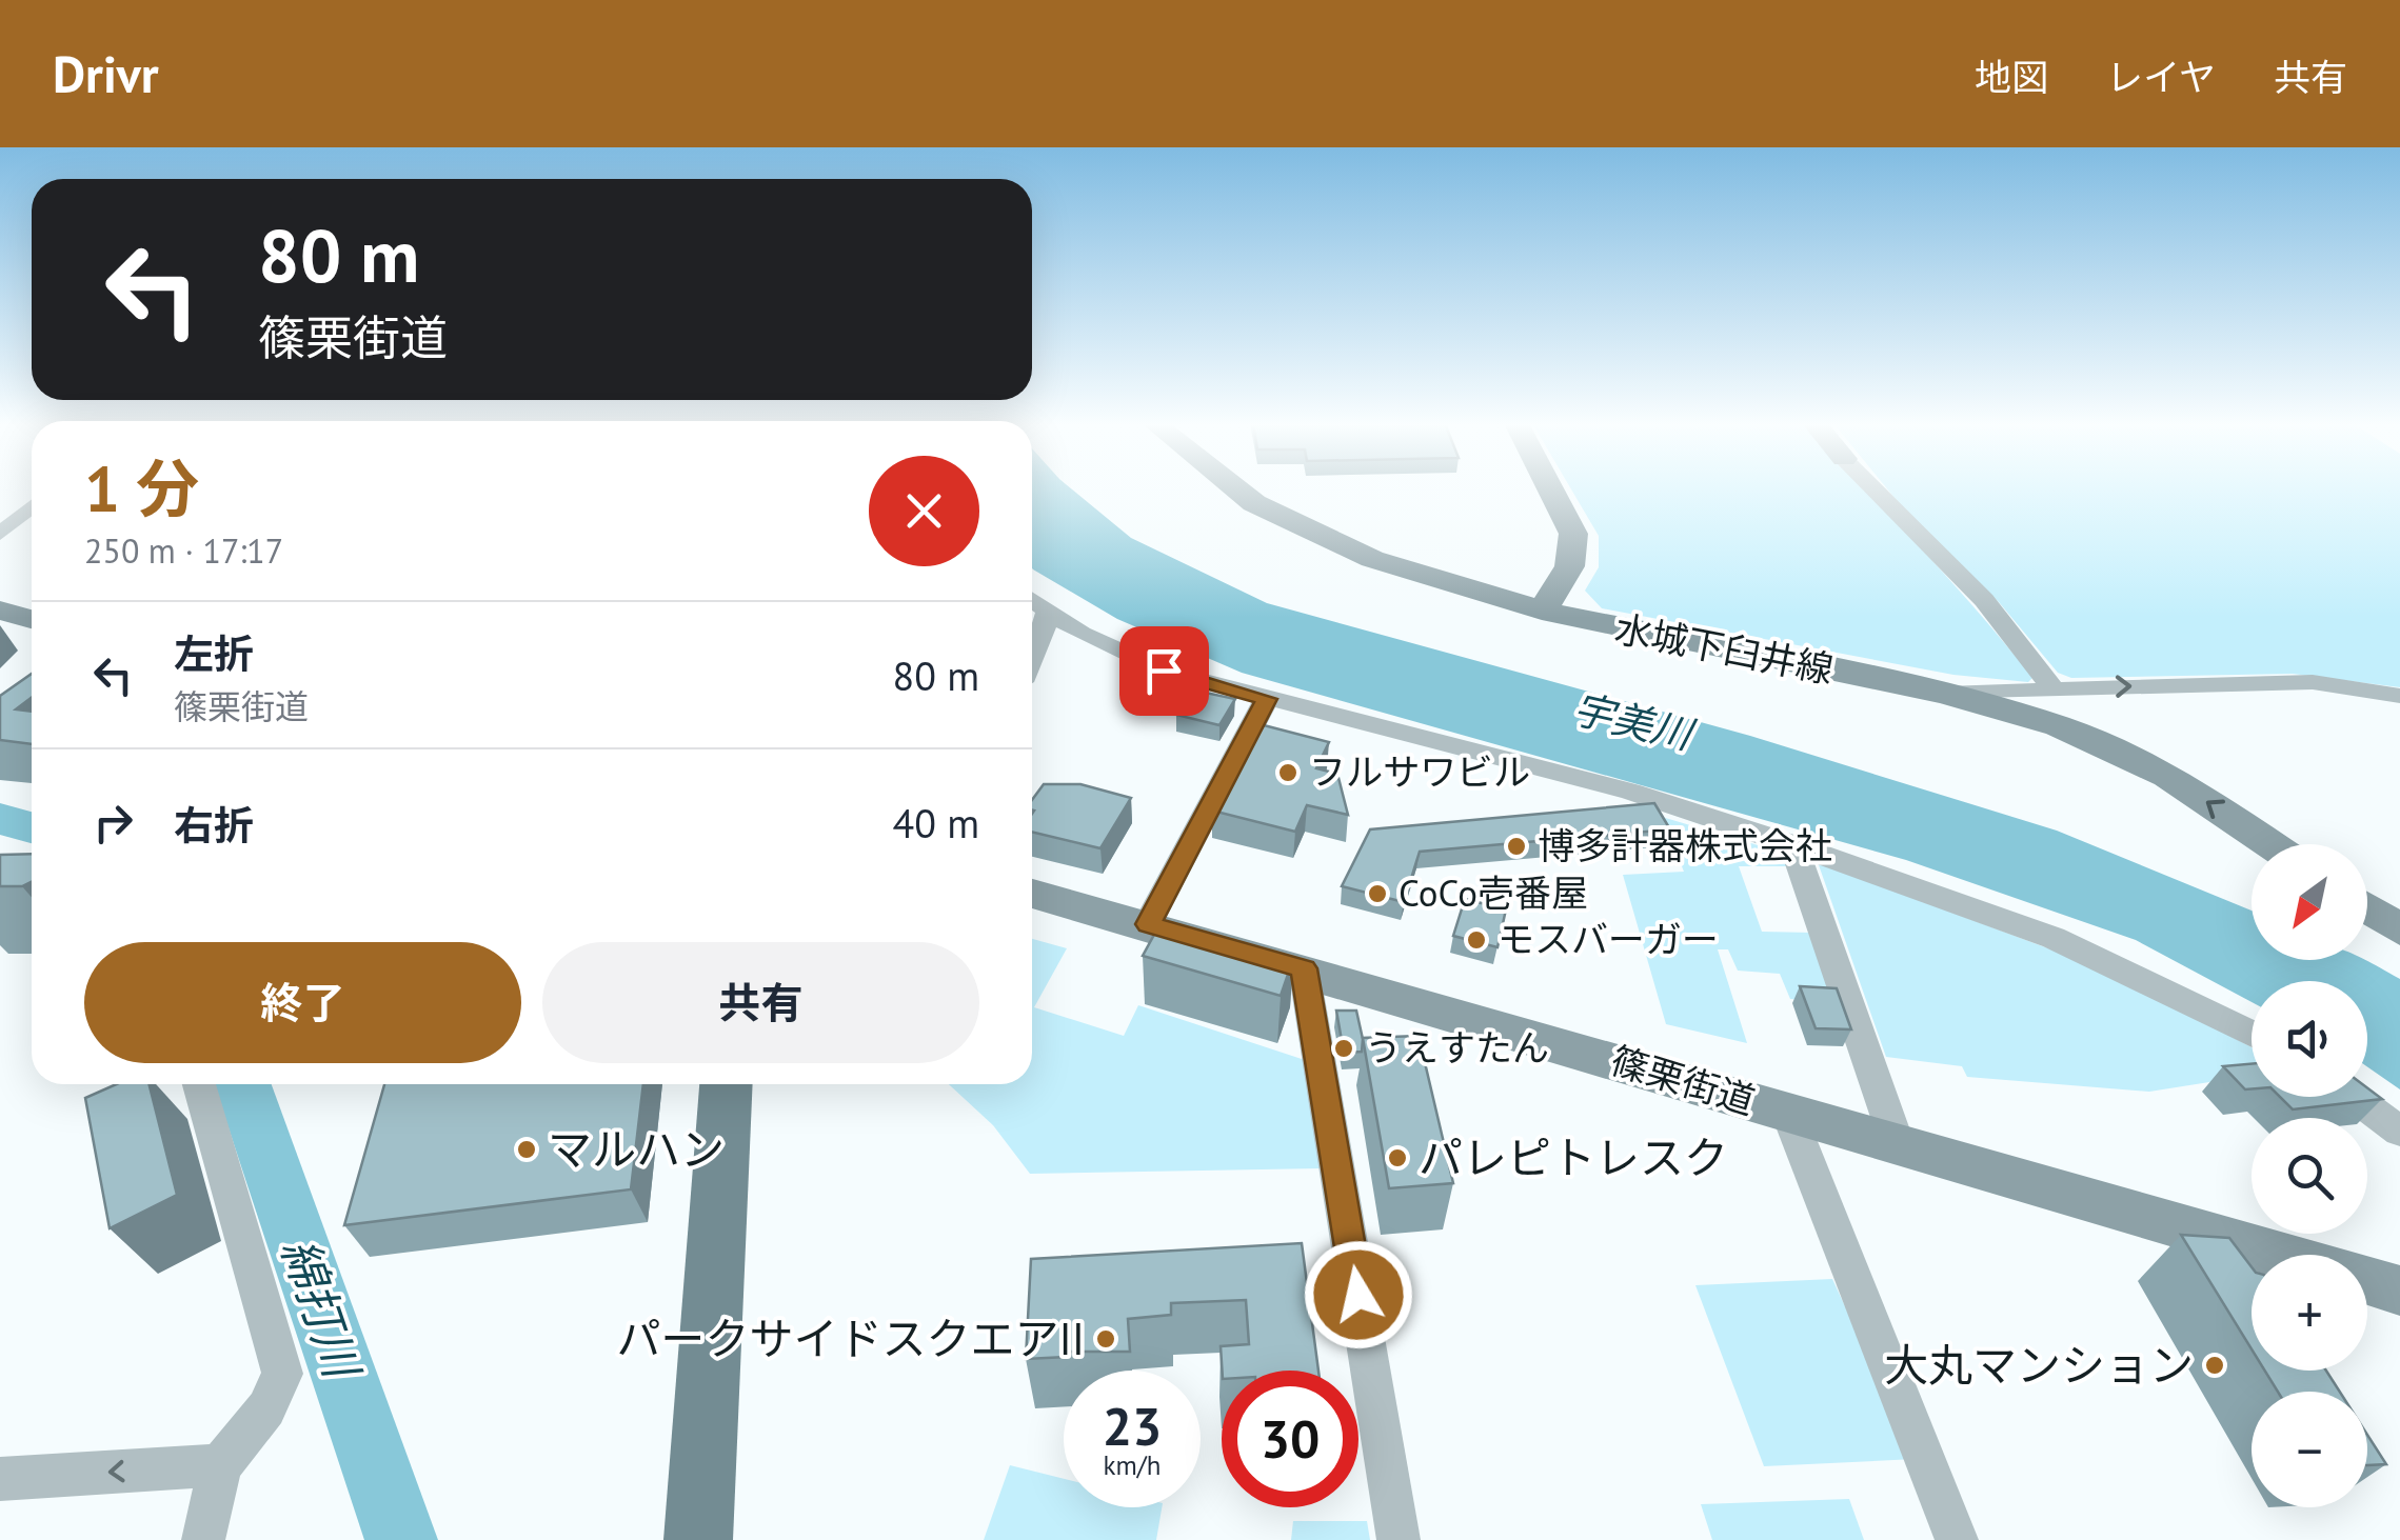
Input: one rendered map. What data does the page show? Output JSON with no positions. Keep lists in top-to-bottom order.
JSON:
{
  "streets": {
    "main road": ["水城下臼井線", "篠栗街道"]
  },
  "water": ["宇美川", "綿打川"],
  "places": [
    "フルサワビル",
    "博多計器株式会社",
    "CoCo壱番屋",
    "モスバーガー",
    "うえすたん",
    "マルハン",
    "パレピトレスク",
    "パークサイドスクエアII",
    "大丸マンション"
  ],
  "north": "bottom left",
  "page": {
    "header": "Drivr",
    "nav": ["地図", "レイヤ", "共有"],
    "turn": ["80 m", "篠栗街道"],
    "heading": ["1 分", "250 m · 17:17"],
    "list": [
      {
        "name": "左折",
        "note": "篠栗街道",
        "value": "80 m"
      },
      {
        "name": "右折",
        "value": "40 m"
      }
    ],
    "map_buttons": ["+", "−"],
    "buttons": ["終了", "共有"],
    "speed": "23 km/h",
    "limit": "30"
  }
}
